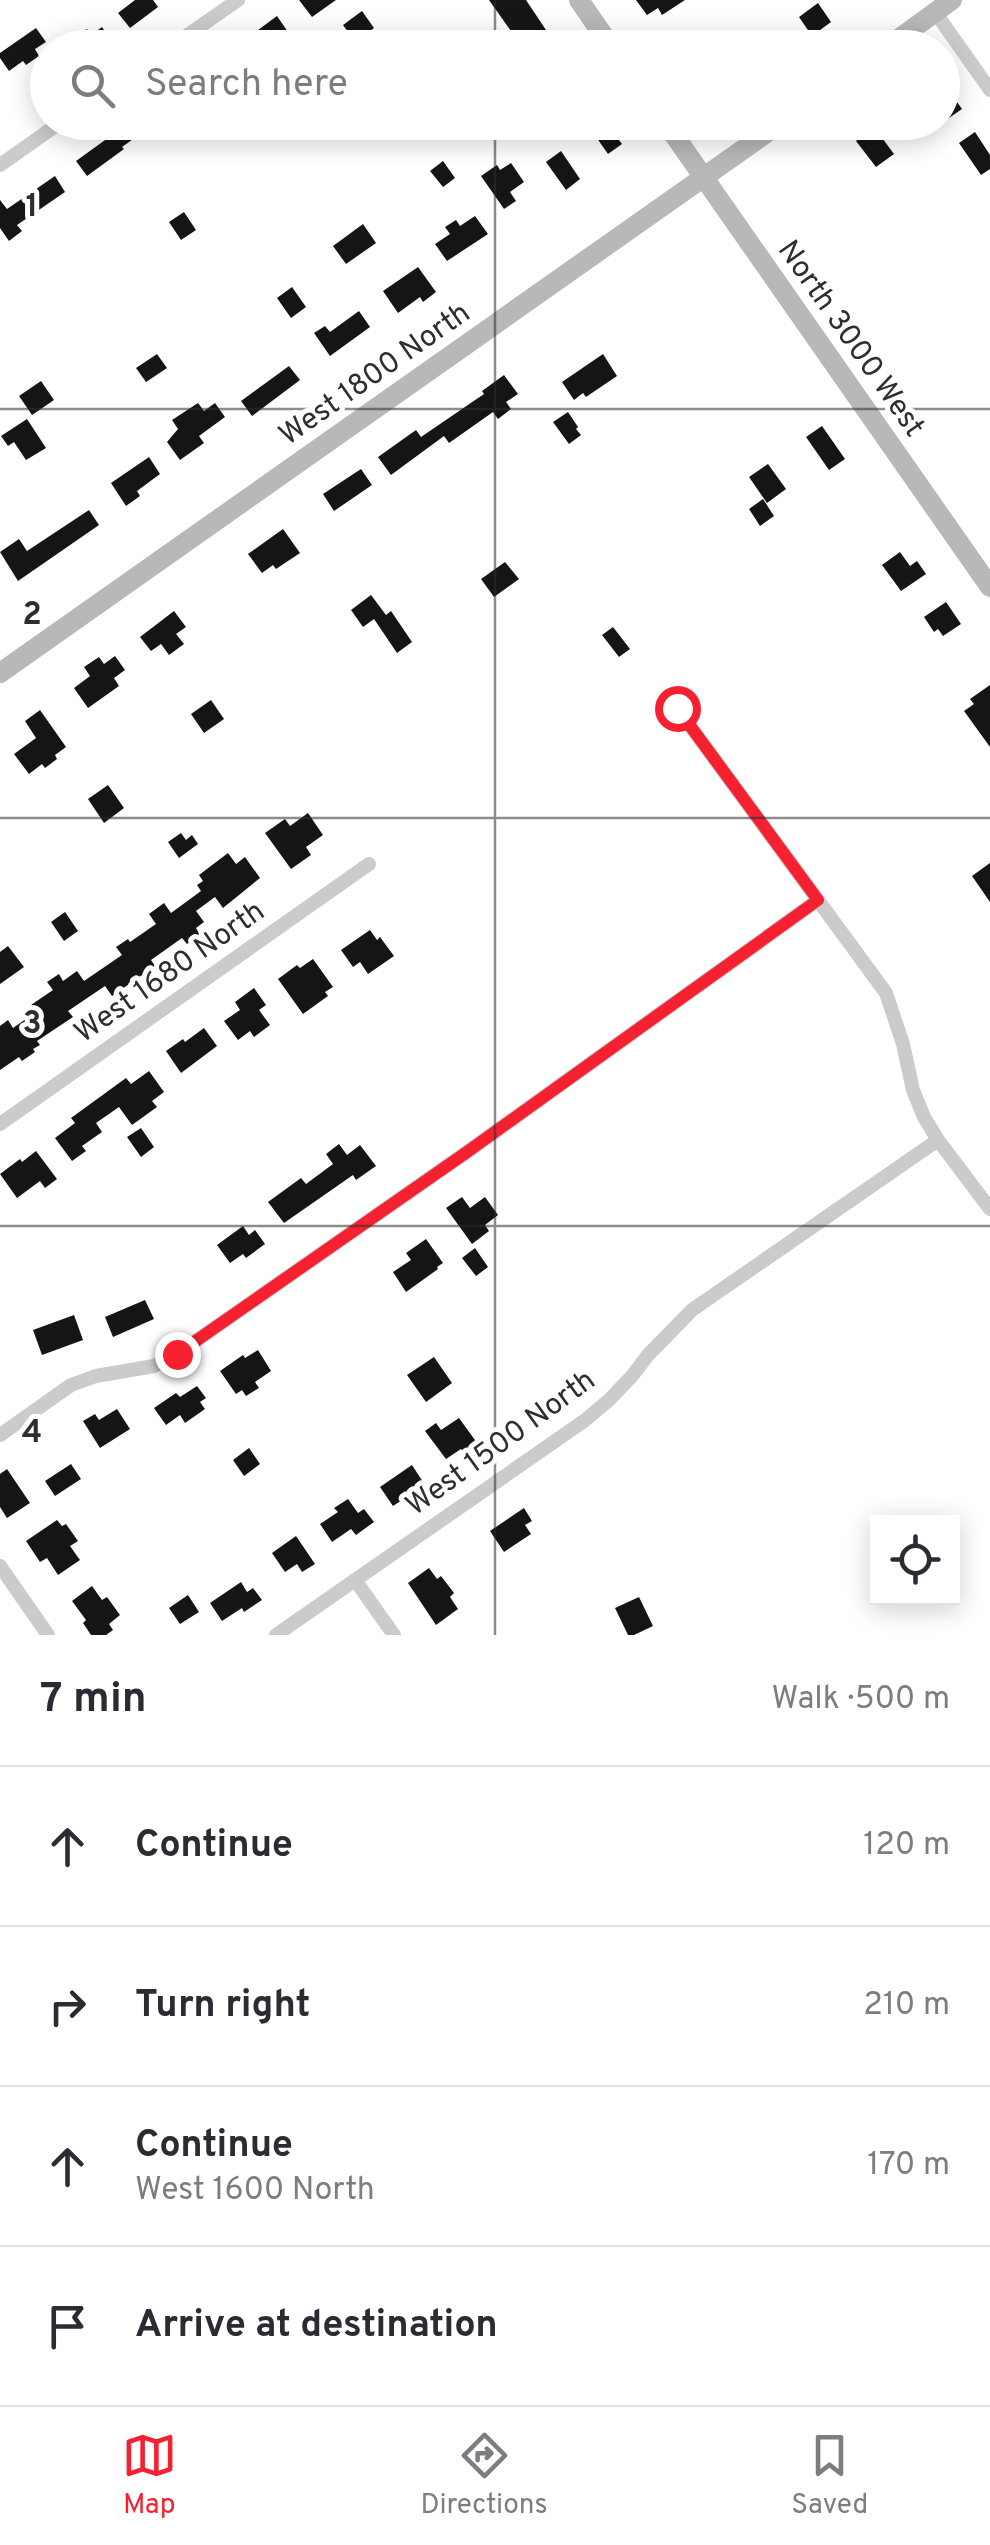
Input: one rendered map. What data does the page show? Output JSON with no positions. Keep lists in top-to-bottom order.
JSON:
{
  "streets": {
    "main road": ["North 3000 West", "West 1800 North"],
    "street": ["West 1680 North", "West 1500 North"]
  },
  "crossings": [
    ["North 3000 West", "West 1800 North"]
  ],
  "page": {
    "search": "Search here",
    "heading": ["7 min", "Walk · 500 m"],
    "list": [
      ["Continue", "120 m"],
      ["Turn right", "210 m"],
      ["Continue", "West 1600 North", "170 m"],
      "Arrive at destination"
    ],
    "nav": ["Map", "Directions", "Saved"]
  },
  "grid": {
    "rows": [
      "1",
      "2",
      "3",
      "4"
    ]
  }
}
